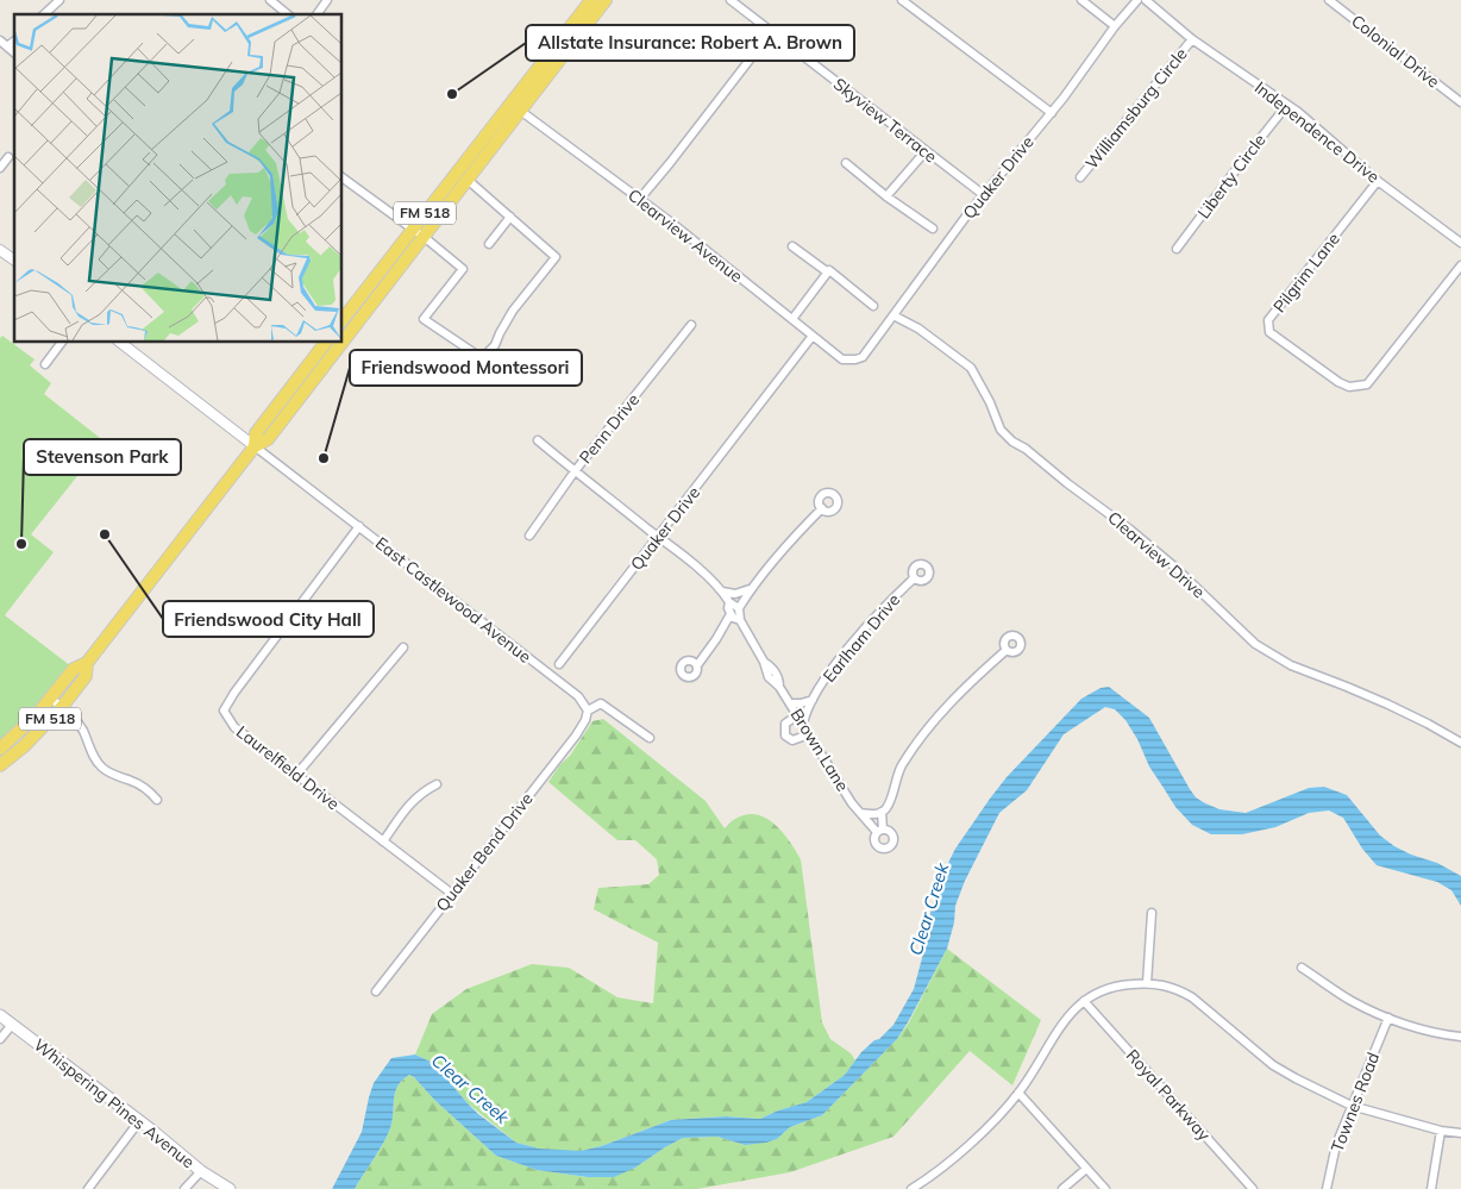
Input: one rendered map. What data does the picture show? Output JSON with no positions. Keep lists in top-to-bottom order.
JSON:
{
  "streets": {
    "main road": ["FM 518", "Whispering Pines Avenue"],
    "street": [
      "Colonial Drive",
      "Williamsburg Circle",
      "Skyview Terrace",
      "Independence Drive",
      "Liberty Circle",
      "Quaker Drive",
      "Clearview Avenue",
      "Pilgrim Lane",
      "Penn Drive",
      "Clearview Drive",
      "East Castlewood Avenue",
      "Earlham Drive",
      "Brown Lane",
      "Laurelfield Drive",
      "Quaker Bend Drive",
      "Royal Parkway",
      "Townes Road"
    ]
  },
  "crossings": [
    ["Williamsburg Circle", "Independence Drive"],
    ["Skyview Terrace", "Quaker Drive"],
    ["Independence Drive", "Liberty Circle"],
    ["Independence Drive", "Pilgrim Lane"],
    ["Quaker Drive", "Clearview Avenue"],
    ["Quaker Drive", "Clearview Drive"],
    ["FM 518", "Clearview Avenue"],
    ["FM 518", "East Castlewood Avenue"],
    ["East Castlewood Avenue", "Laurelfield Drive"],
    ["East Castlewood Avenue", "Quaker Bend Drive"],
    ["Earlham Drive", "Brown Lane"],
    ["Laurelfield Drive", "Quaker Bend Drive"]
  ],
  "water": ["Clear Creek"],
  "places": [
    "Allstate Insurance: Robert A. Brown",
    "Friendswood Montessori",
    "Friendswood City Hall",
    "Stevenson Park"
  ]
}
